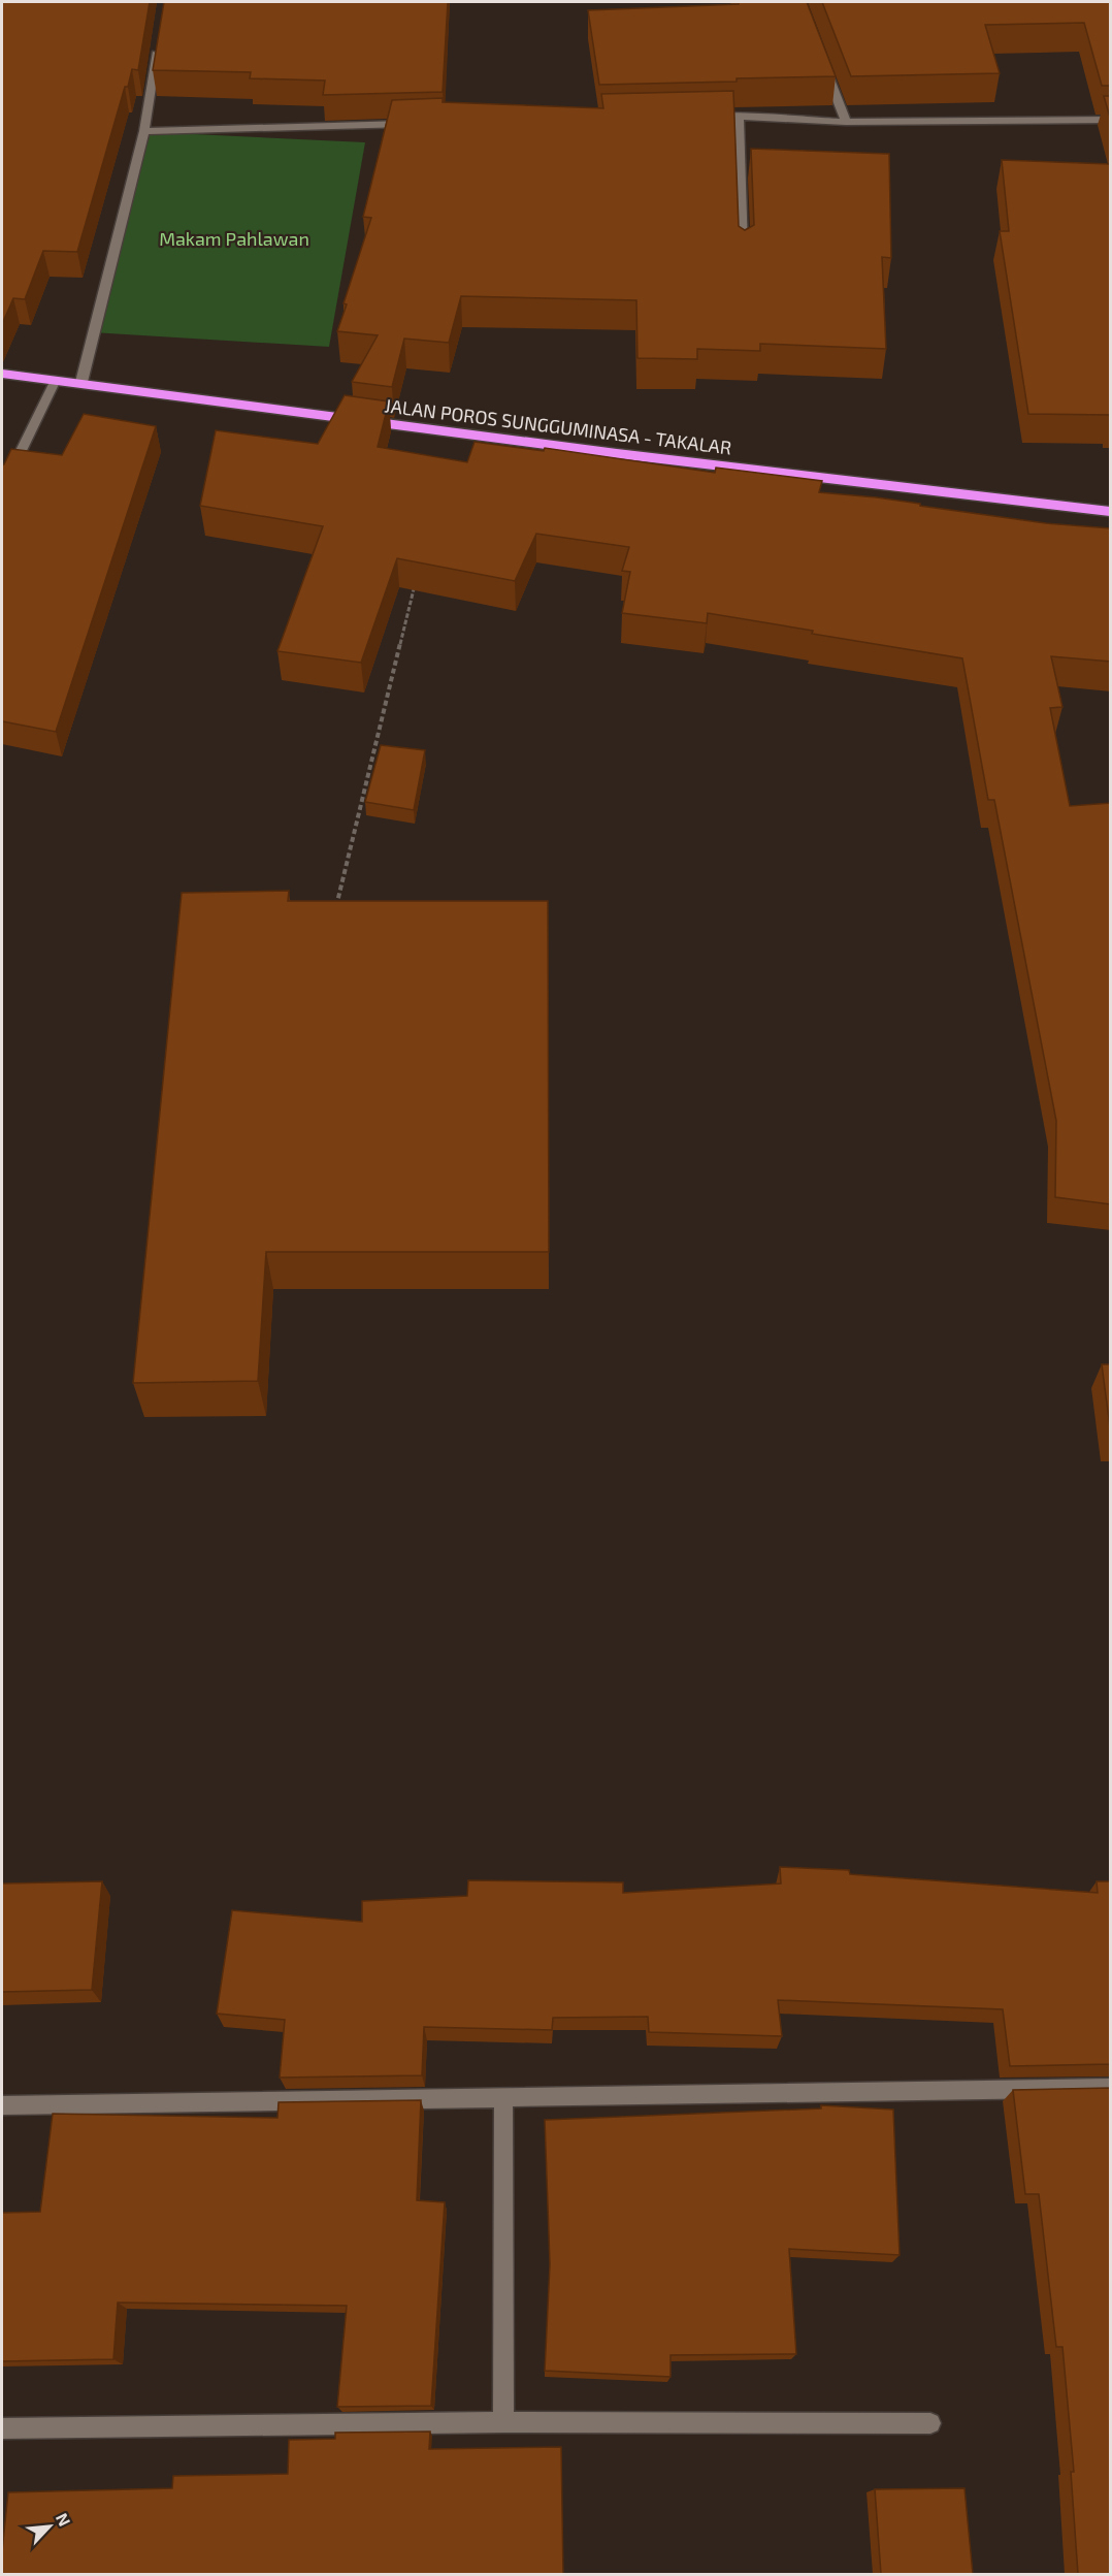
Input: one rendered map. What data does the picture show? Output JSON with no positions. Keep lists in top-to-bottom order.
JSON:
{
  "streets": {
    "highway": ["JALAN POROS SUNGGUMINASA - TAKALAR"]
  },
  "parks": ["Makam Pahlawan"],
  "north": "top right"
}
